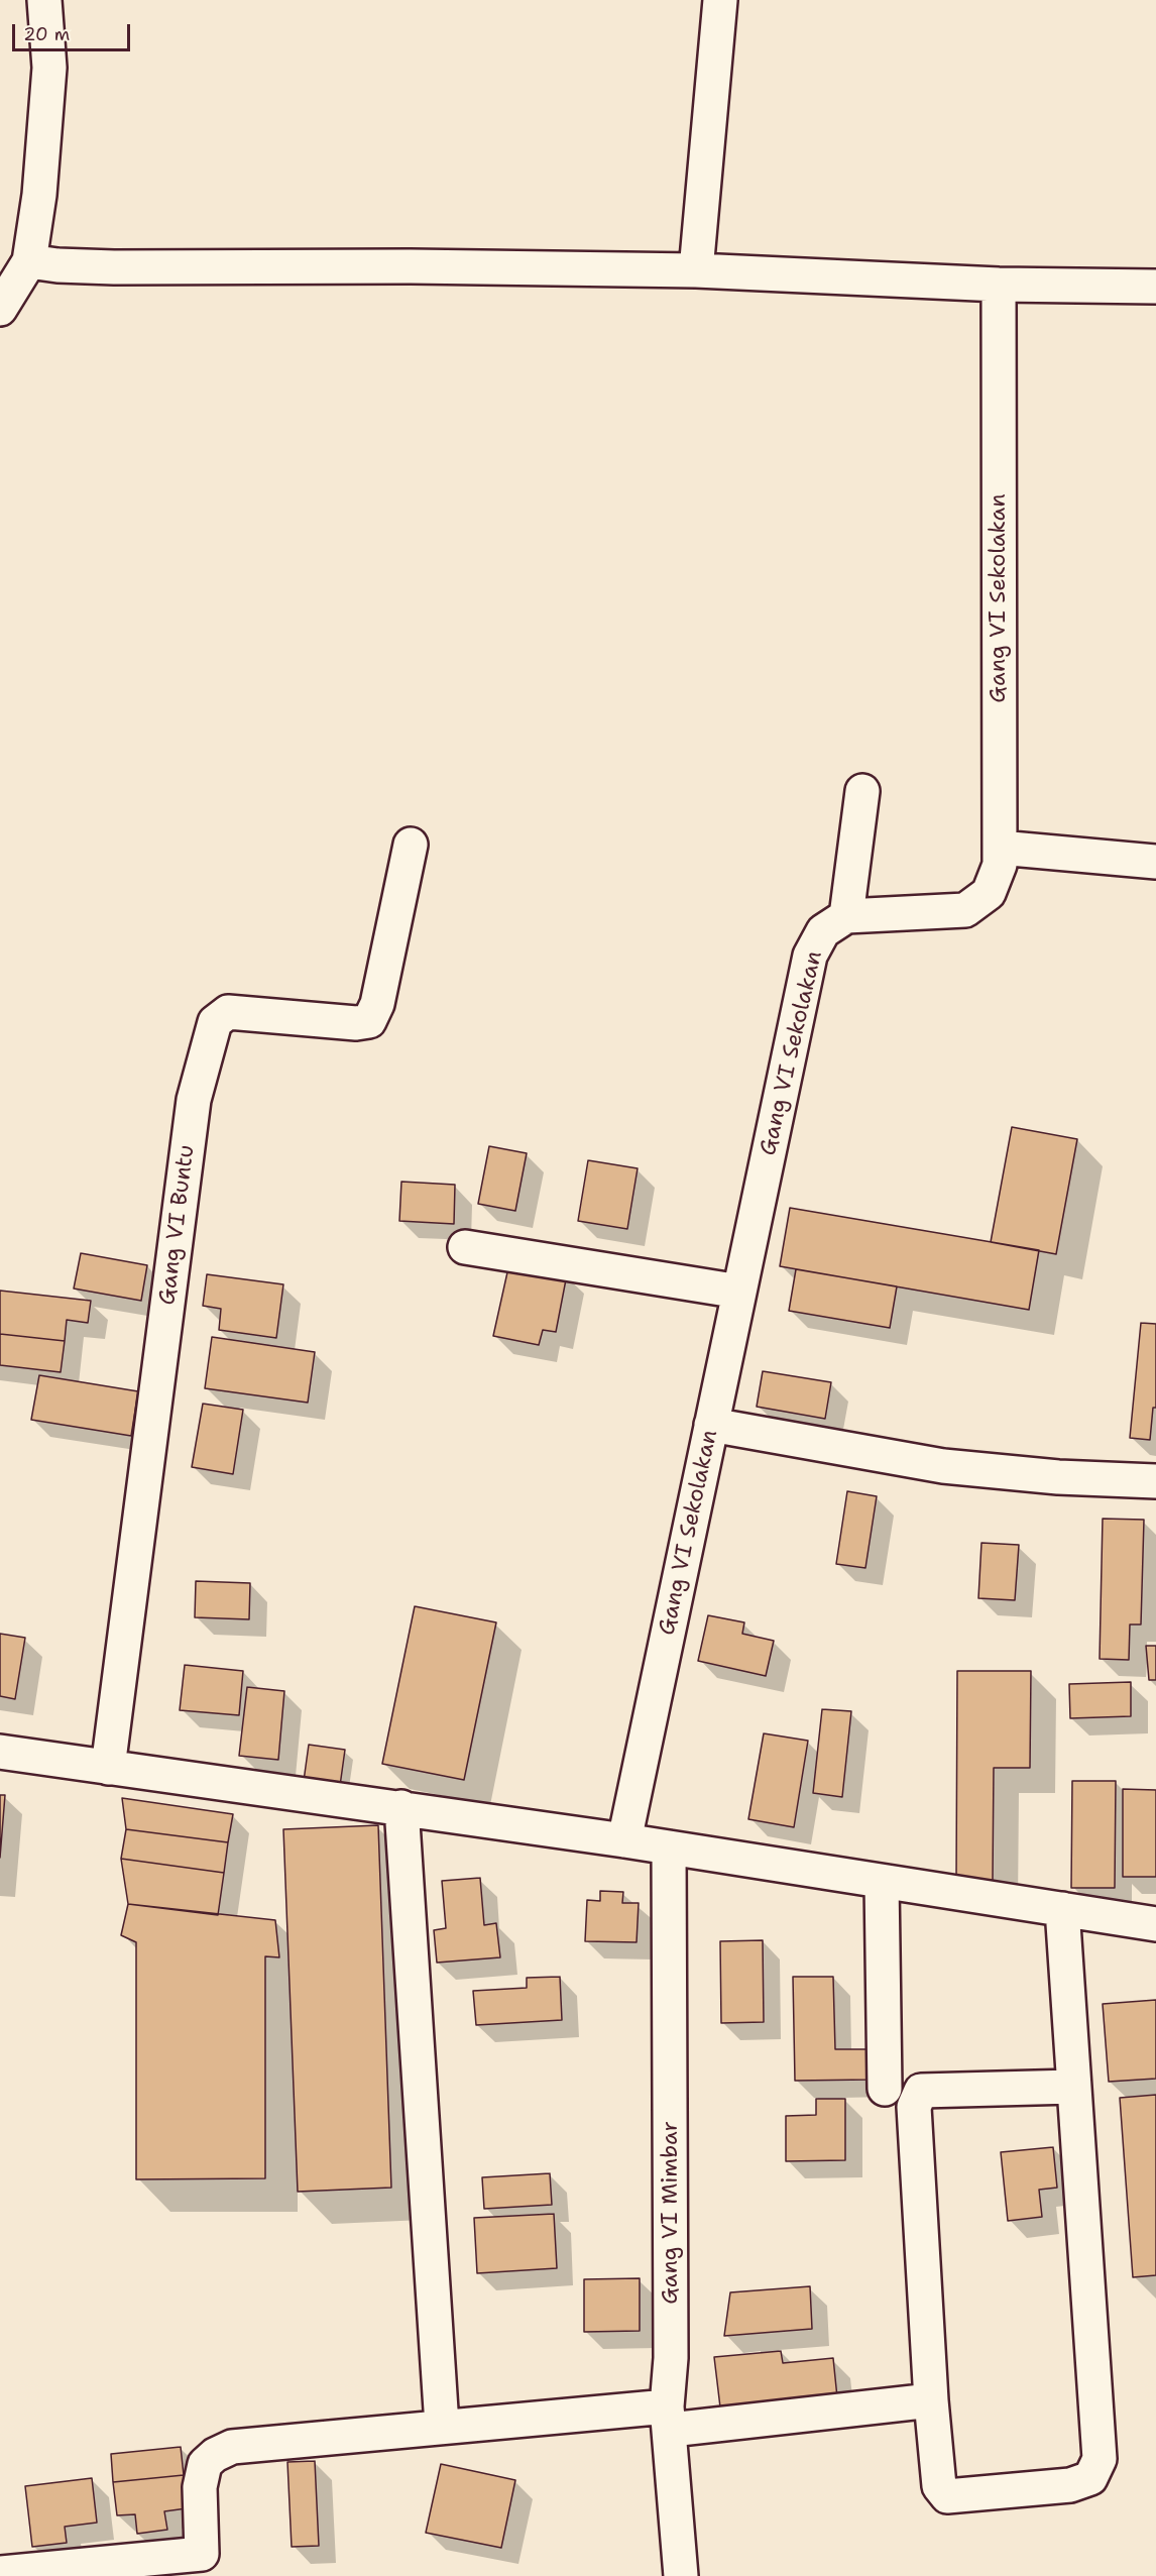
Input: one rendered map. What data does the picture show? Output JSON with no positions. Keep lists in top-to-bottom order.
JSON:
{
  "streets": {
    "street": ["Gang VI Sekolakan", "Gang VI Buntu", "Gang VI Mimbar"]
  },
  "scale_bar": "20 m"
}
